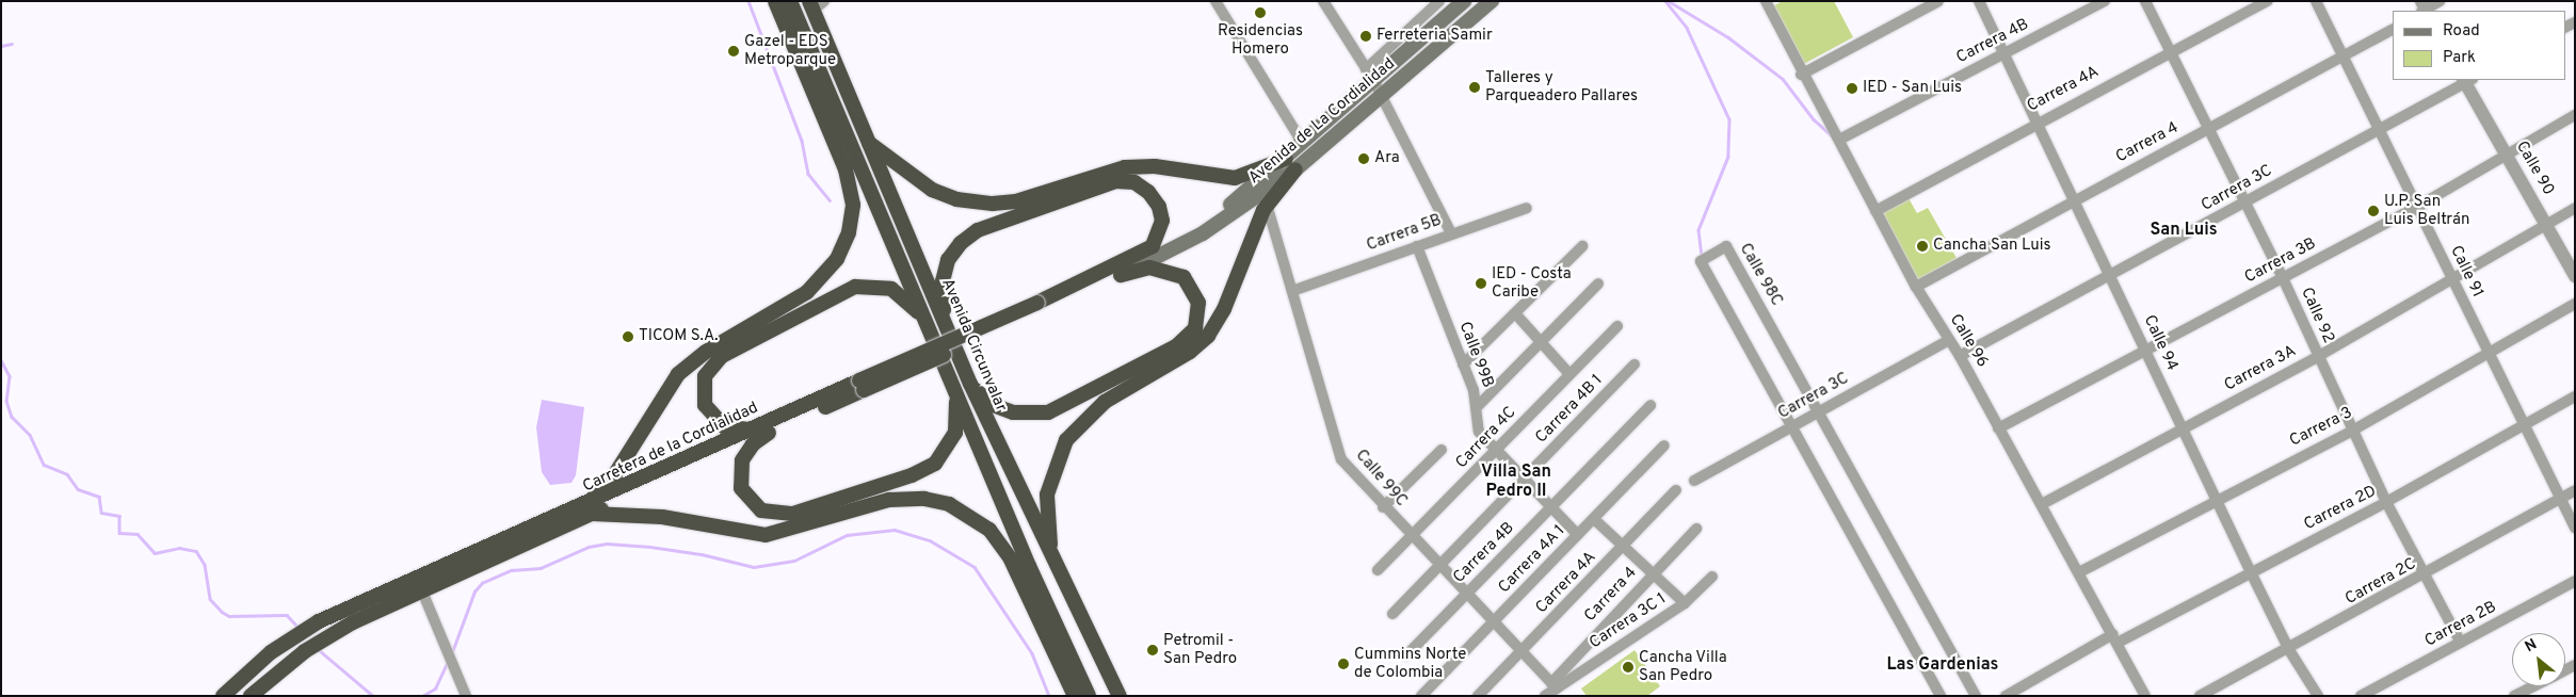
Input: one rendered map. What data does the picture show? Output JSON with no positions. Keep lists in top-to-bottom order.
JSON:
{
  "streets": {
    "highway": ["Avenida Circunvalar", "Carretera de la Cordialidad"],
    "main road": ["Avenida de La Cordialidad"],
    "street": [
      "Carrera 4B",
      "Carrera 4A",
      "Carrera 4",
      "Calle 90",
      "Carrera 3C",
      "Carrera 5B",
      "Carrera 3B",
      "Calle 91",
      "Calle 98C",
      "Calle 92",
      "Calle 96",
      "Calle 94",
      "Calle 99B",
      "Carrera 3A",
      "Carrera 4B 1",
      "Carrera 3",
      "Carrera 4C",
      "Calle 99C",
      "Carrera 2D",
      "Carrera 4A 1",
      "Carrera 2C",
      "Carrera 3C 1",
      "Carrera 2B"
    ]
  },
  "crossings": [
    ["Carrera 4B", "Calle 96"],
    ["Carrera 4B", "Calle 94"],
    ["Carrera 4B", "Calle 99B"],
    ["Carrera 4B", "Calle 99C"],
    ["Carrera 4A", "Calle 92"],
    ["Carrera 4A", "Calle 96"],
    ["Carrera 4A", "Calle 94"],
    ["Carrera 4A", "Calle 99C"],
    ["Avenida de La Cordialidad", "Carretera de la Cordialidad"],
    ["Carrera 4", "Calle 91"],
    ["Carrera 4", "Calle 92"],
    ["Carrera 4", "Calle 96"],
    ["Carrera 4", "Calle 94"],
    ["Carrera 4", "Calle 99C"],
    ["Carrera 4", "Carrera 3C 1"],
    ["Calle 90", "Carrera 3C"],
    ["Calle 90", "Carrera 3B"],
    ["Calle 90", "Carrera 3A"],
    ["Carrera 3C", "Calle 91"],
    ["Carrera 3C", "Calle 98C"],
    ["Carrera 3C", "Calle 92"],
    ["Carrera 3C", "Calle 96"],
    ["Carrera 3C", "Calle 94"],
    ["Carrera 5B", "Calle 99B"],
    ["Carrera 5B", "Calle 99C"],
    ["Carrera 3B", "Calle 91"],
    ["Carrera 3B", "Calle 92"],
    ["Carrera 3B", "Calle 96"],
    ["Carrera 3B", "Calle 94"],
    ["Calle 91", "Carrera 3A"],
    ["Calle 91", "Carrera 3"],
    ["Calle 91", "Carrera 2D"],
    ["Calle 91", "Carrera 2C"],
    ["Calle 92", "Carrera 3A"],
    ["Calle 92", "Carrera 3"],
    ["Calle 92", "Carrera 2D"],
    ["Calle 92", "Carrera 2C"],
    ["Calle 92", "Carrera 2B"],
    ["Calle 96", "Carrera 3A"],
    ["Calle 96", "Carrera 3"],
    ["Calle 96", "Carrera 2D"],
    ["Calle 94", "Carrera 3A"],
    ["Calle 94", "Carrera 3"],
    ["Calle 94", "Carrera 2D"],
    ["Calle 94", "Carrera 2C"],
    ["Calle 99B", "Carrera 4B 1"],
    ["Calle 99B", "Carrera 4C"],
    ["Calle 99B", "Carrera 4A 1"],
    ["Carrera 4B 1", "Calle 99C"],
    ["Carrera 4C", "Calle 99C"],
    ["Calle 99C", "Carrera 4A 1"],
    ["Calle 99C", "Carrera 3C 1"]
  ],
  "districts": ["San Luis", "Villa San Pedro II", "Las Gardenias"],
  "places": [
    "Residencias Homero",
    "Ferreteria Samir",
    "Gazel - EDS Metroparque",
    "Talleres y Parqueadero Pallares",
    "IED - San Luis",
    "Ara",
    "U.P. San Luis Beltrán",
    "Cancha San Luis",
    "IED - Costa Caribe",
    "TICOM S.A.",
    "Petromil - San Pedro",
    "Cummins Norte de Colombia",
    "Cancha Villa San Pedro"
  ],
  "legend": ["Road", "Park"],
  "north": "top left"
}
